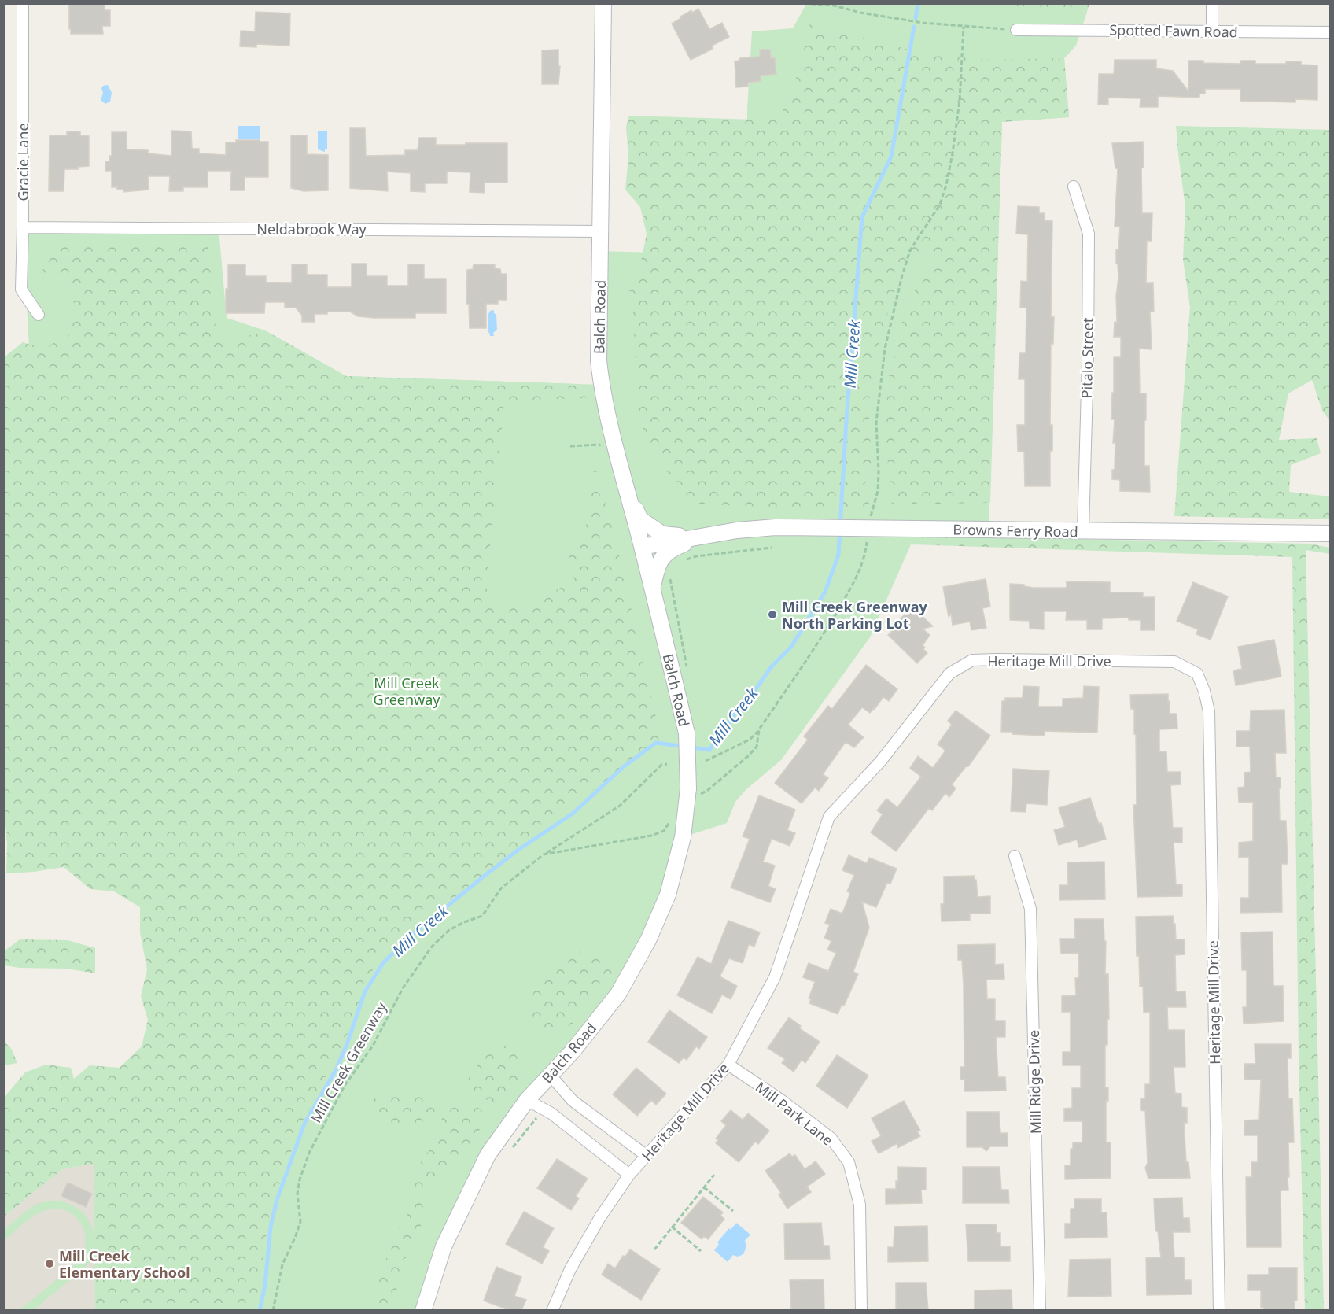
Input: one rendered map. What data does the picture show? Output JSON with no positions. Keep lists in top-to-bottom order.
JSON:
{
  "streets": {
    "street": [
      "Spotted Fawn Road",
      "Gracie Lane",
      "Neldabrook Way",
      "Balch Road",
      "Pitalo Street",
      "Browns Ferry Road",
      "Heritage Mill Drive",
      "Mill Ridge Drive",
      "Mill Park Lane"
    ],
    "path": ["Mill Creek Greenway"]
  },
  "crossings": [
    ["Gracie Lane", "Neldabrook Way"],
    ["Neldabrook Way", "Balch Road"],
    ["Balch Road", "Browns Ferry Road"],
    ["Pitalo Street", "Browns Ferry Road"],
    ["Heritage Mill Drive", "Mill Park Lane"]
  ],
  "water": ["Mill Creek"],
  "parks": ["Mill Creek Greenway"],
  "places": ["Mill Creek Greenway North Parking Lot", "Mill Creek Elementary School"]
}
